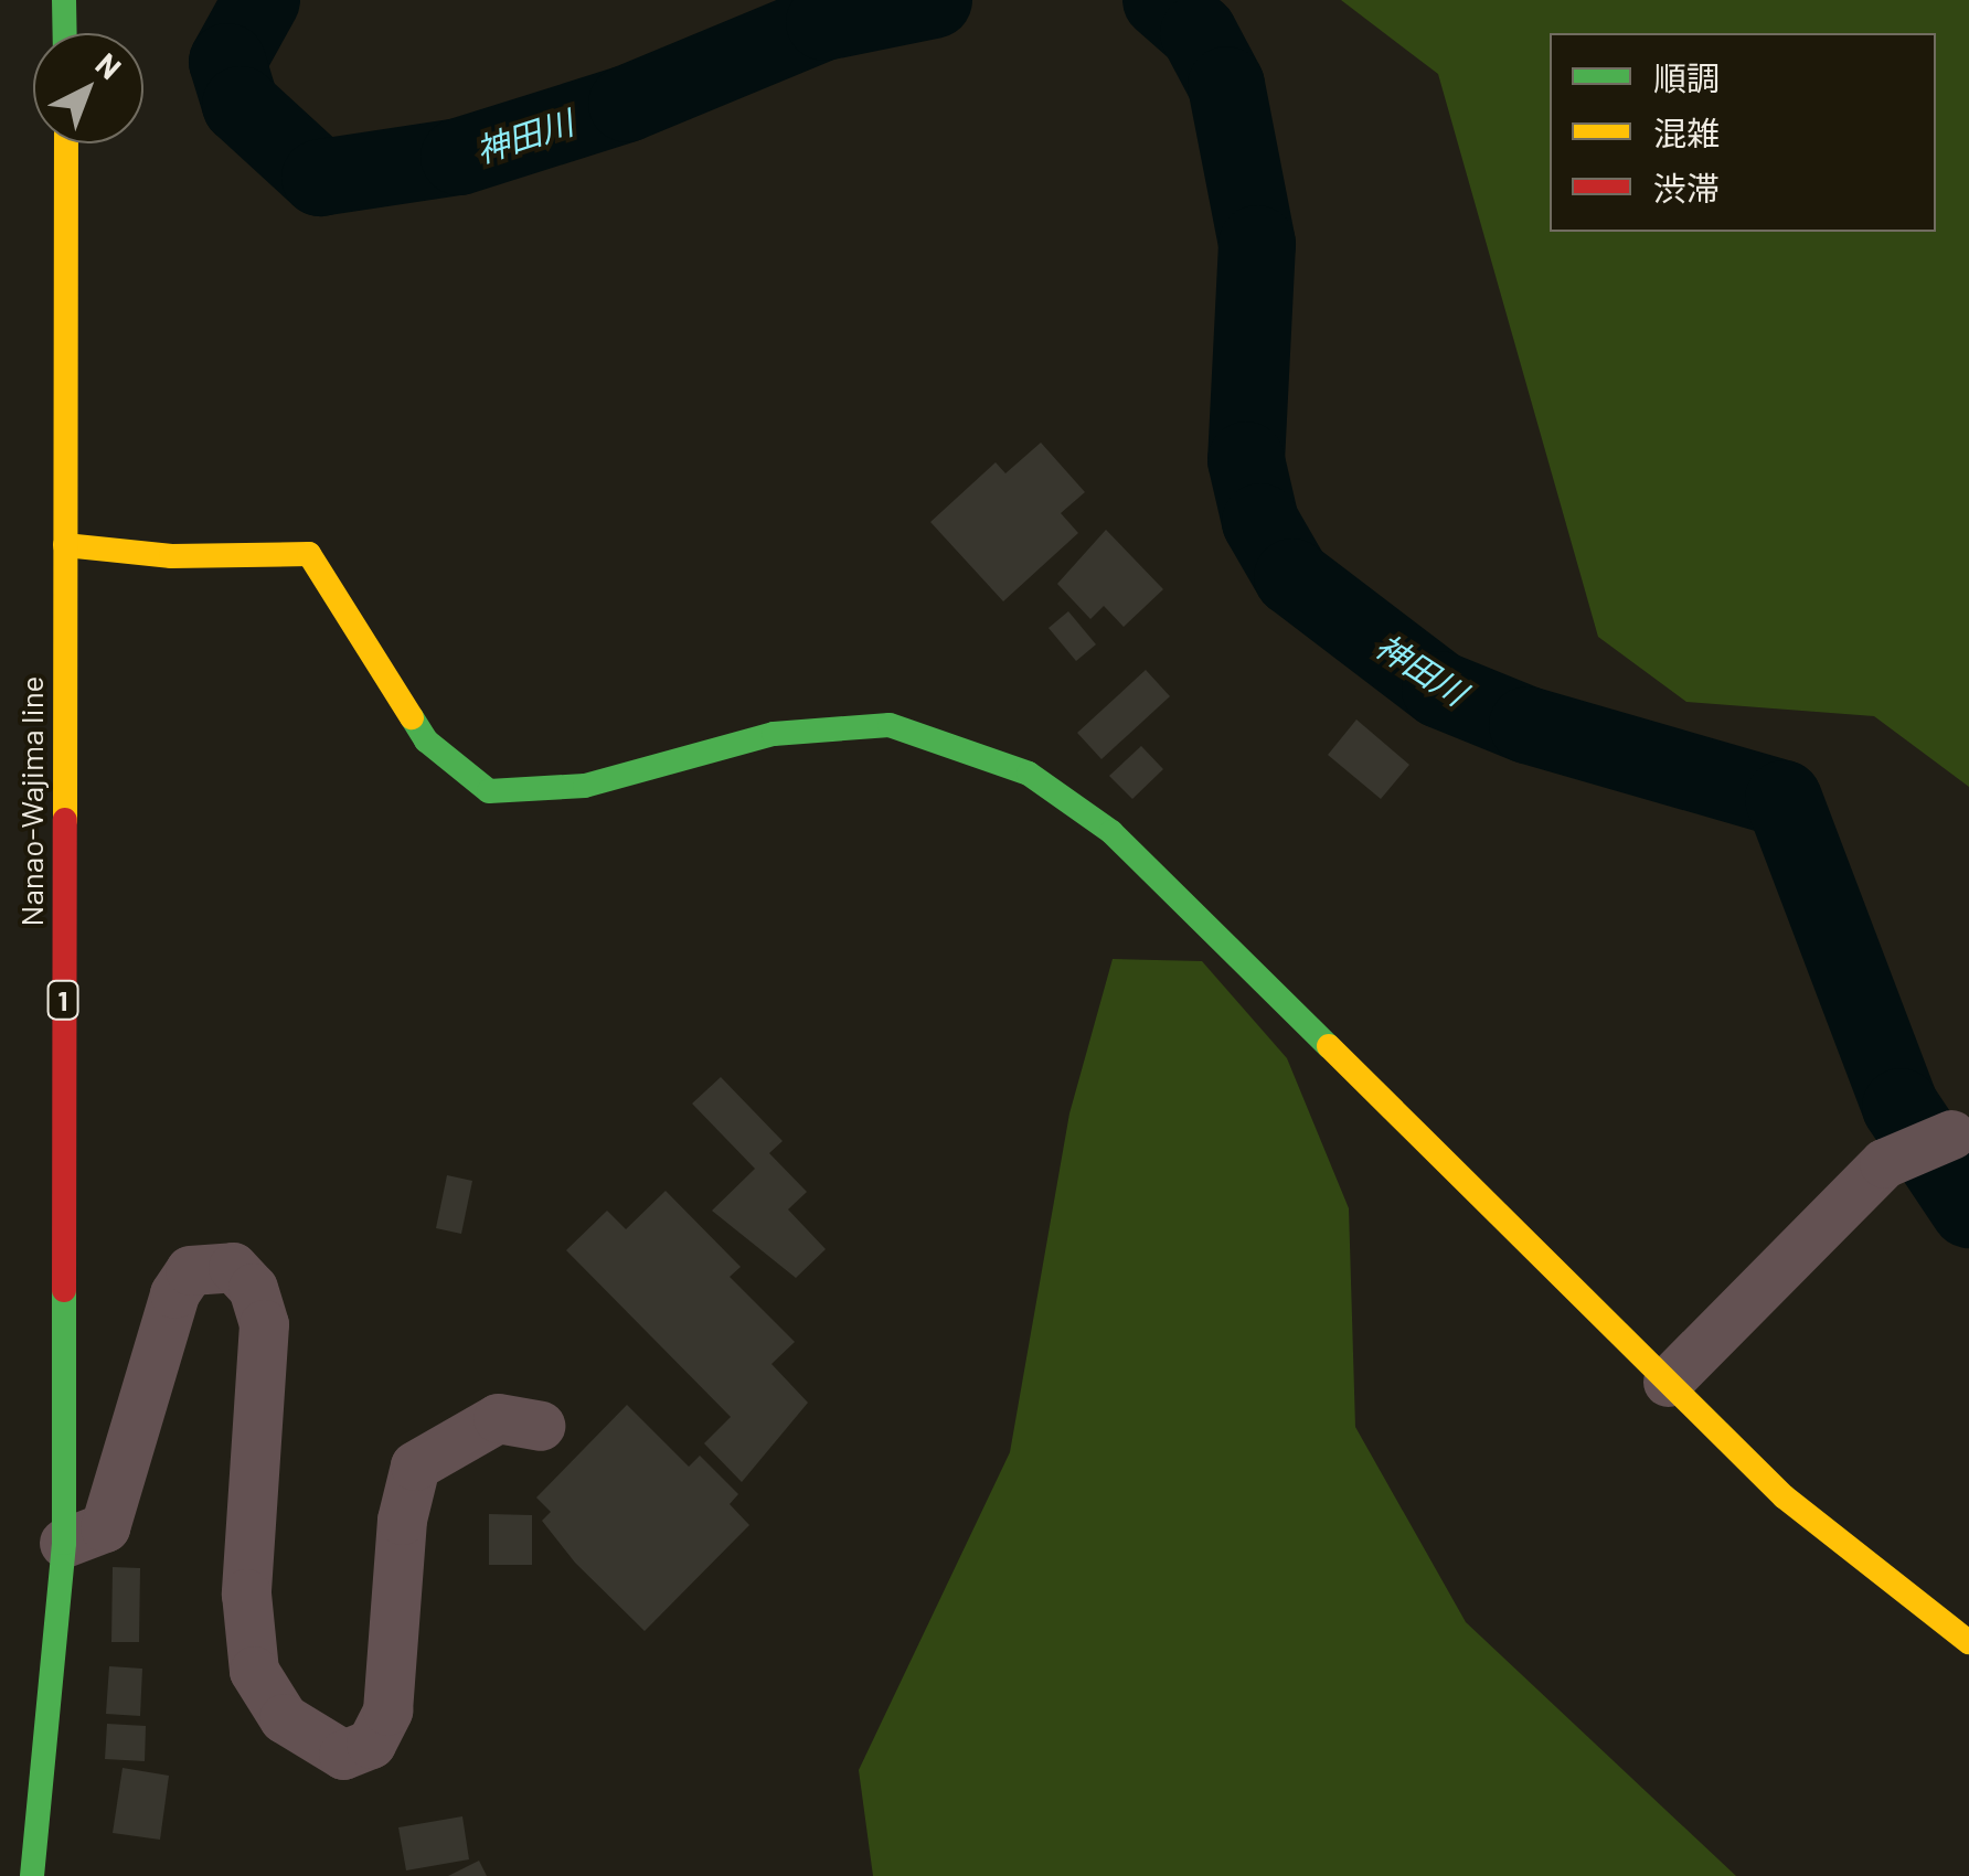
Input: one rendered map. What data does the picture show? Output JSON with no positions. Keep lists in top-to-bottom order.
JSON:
{
  "streets": {
    "street": ["Nanao-Wajima line", "1"]
  },
  "water": ["神田川"],
  "legend": ["順調", "混雑", "渋滞"],
  "north": "top right"
}
